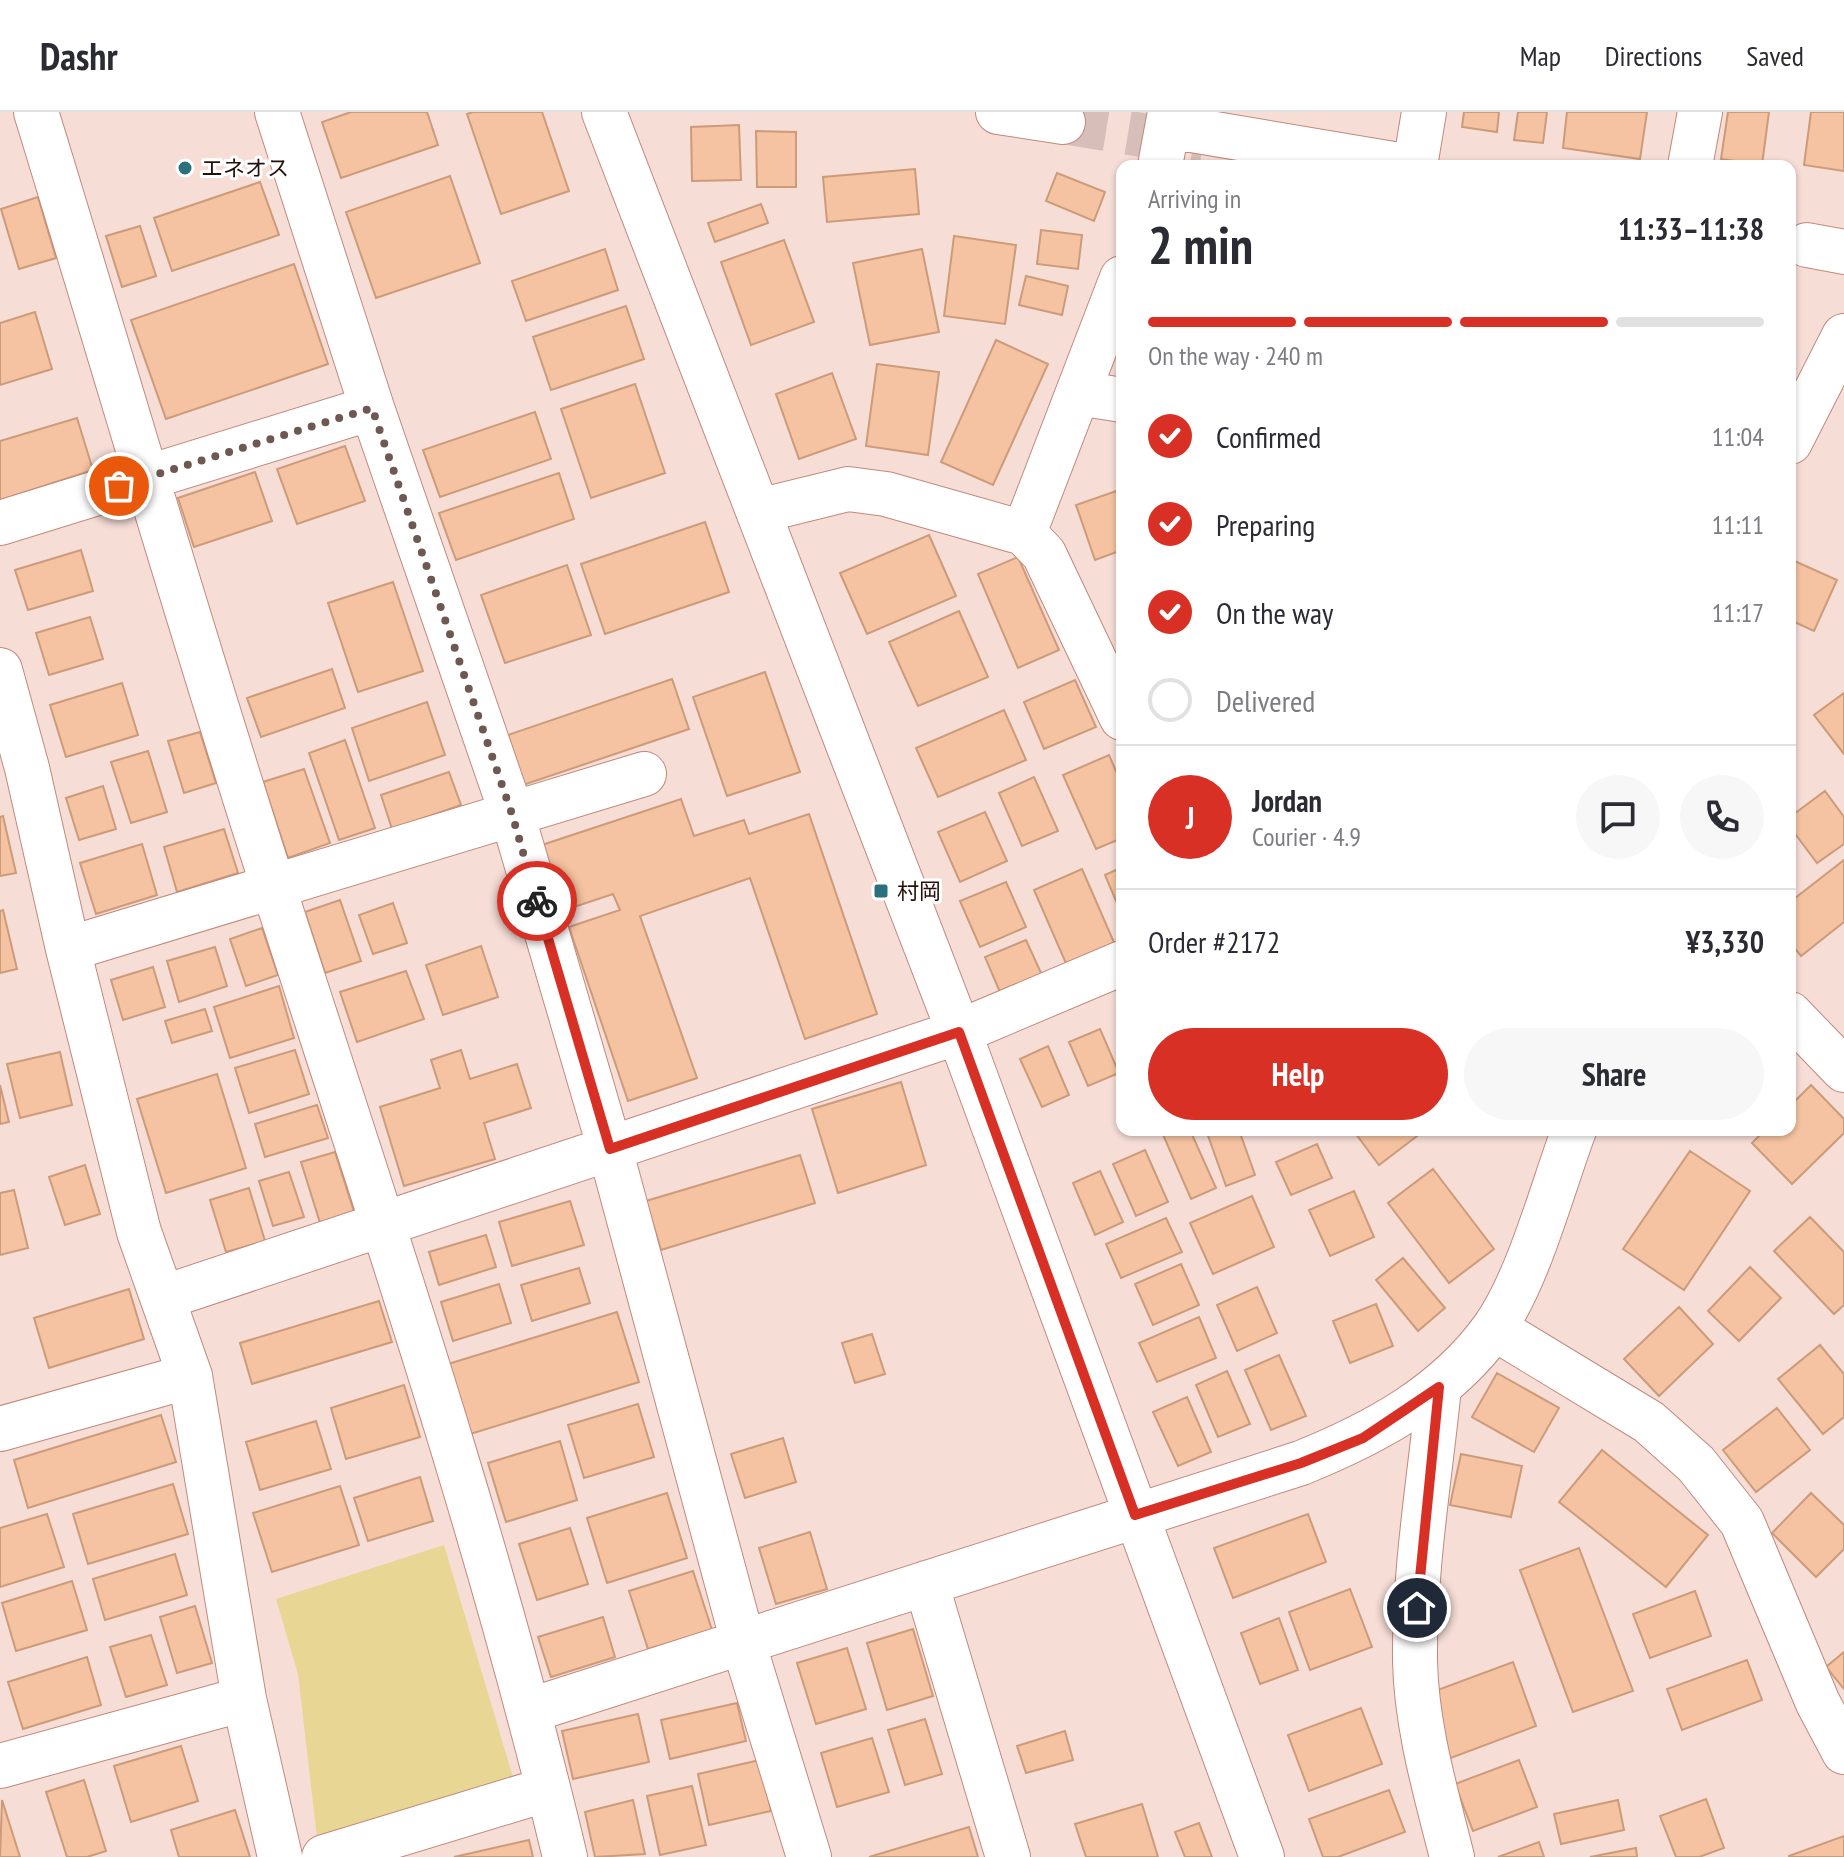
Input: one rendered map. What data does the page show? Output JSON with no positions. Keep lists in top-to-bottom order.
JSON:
{
  "places": {
    "other": ["エネオス"],
    "transit": ["村岡"]
  },
  "page": {
    "header": "Dashr",
    "nav": ["Map", "Directions", "Saved"],
    "heading": ["2 min", "Arriving in", "11:33–11:38"],
    "panel": [
      "Jordan",
      "Courier · 4.9",
      "Order #2172",
      "¥3,330"
    ],
    "bar": "On the way · 240 m",
    "list": [
      ["Confirmed", "11:04"],
      ["Preparing", "11:11"],
      ["On the way", "11:17"],
      "Delivered"
    ],
    "round": "J",
    "buttons": ["Help", "Share"]
  }
}
